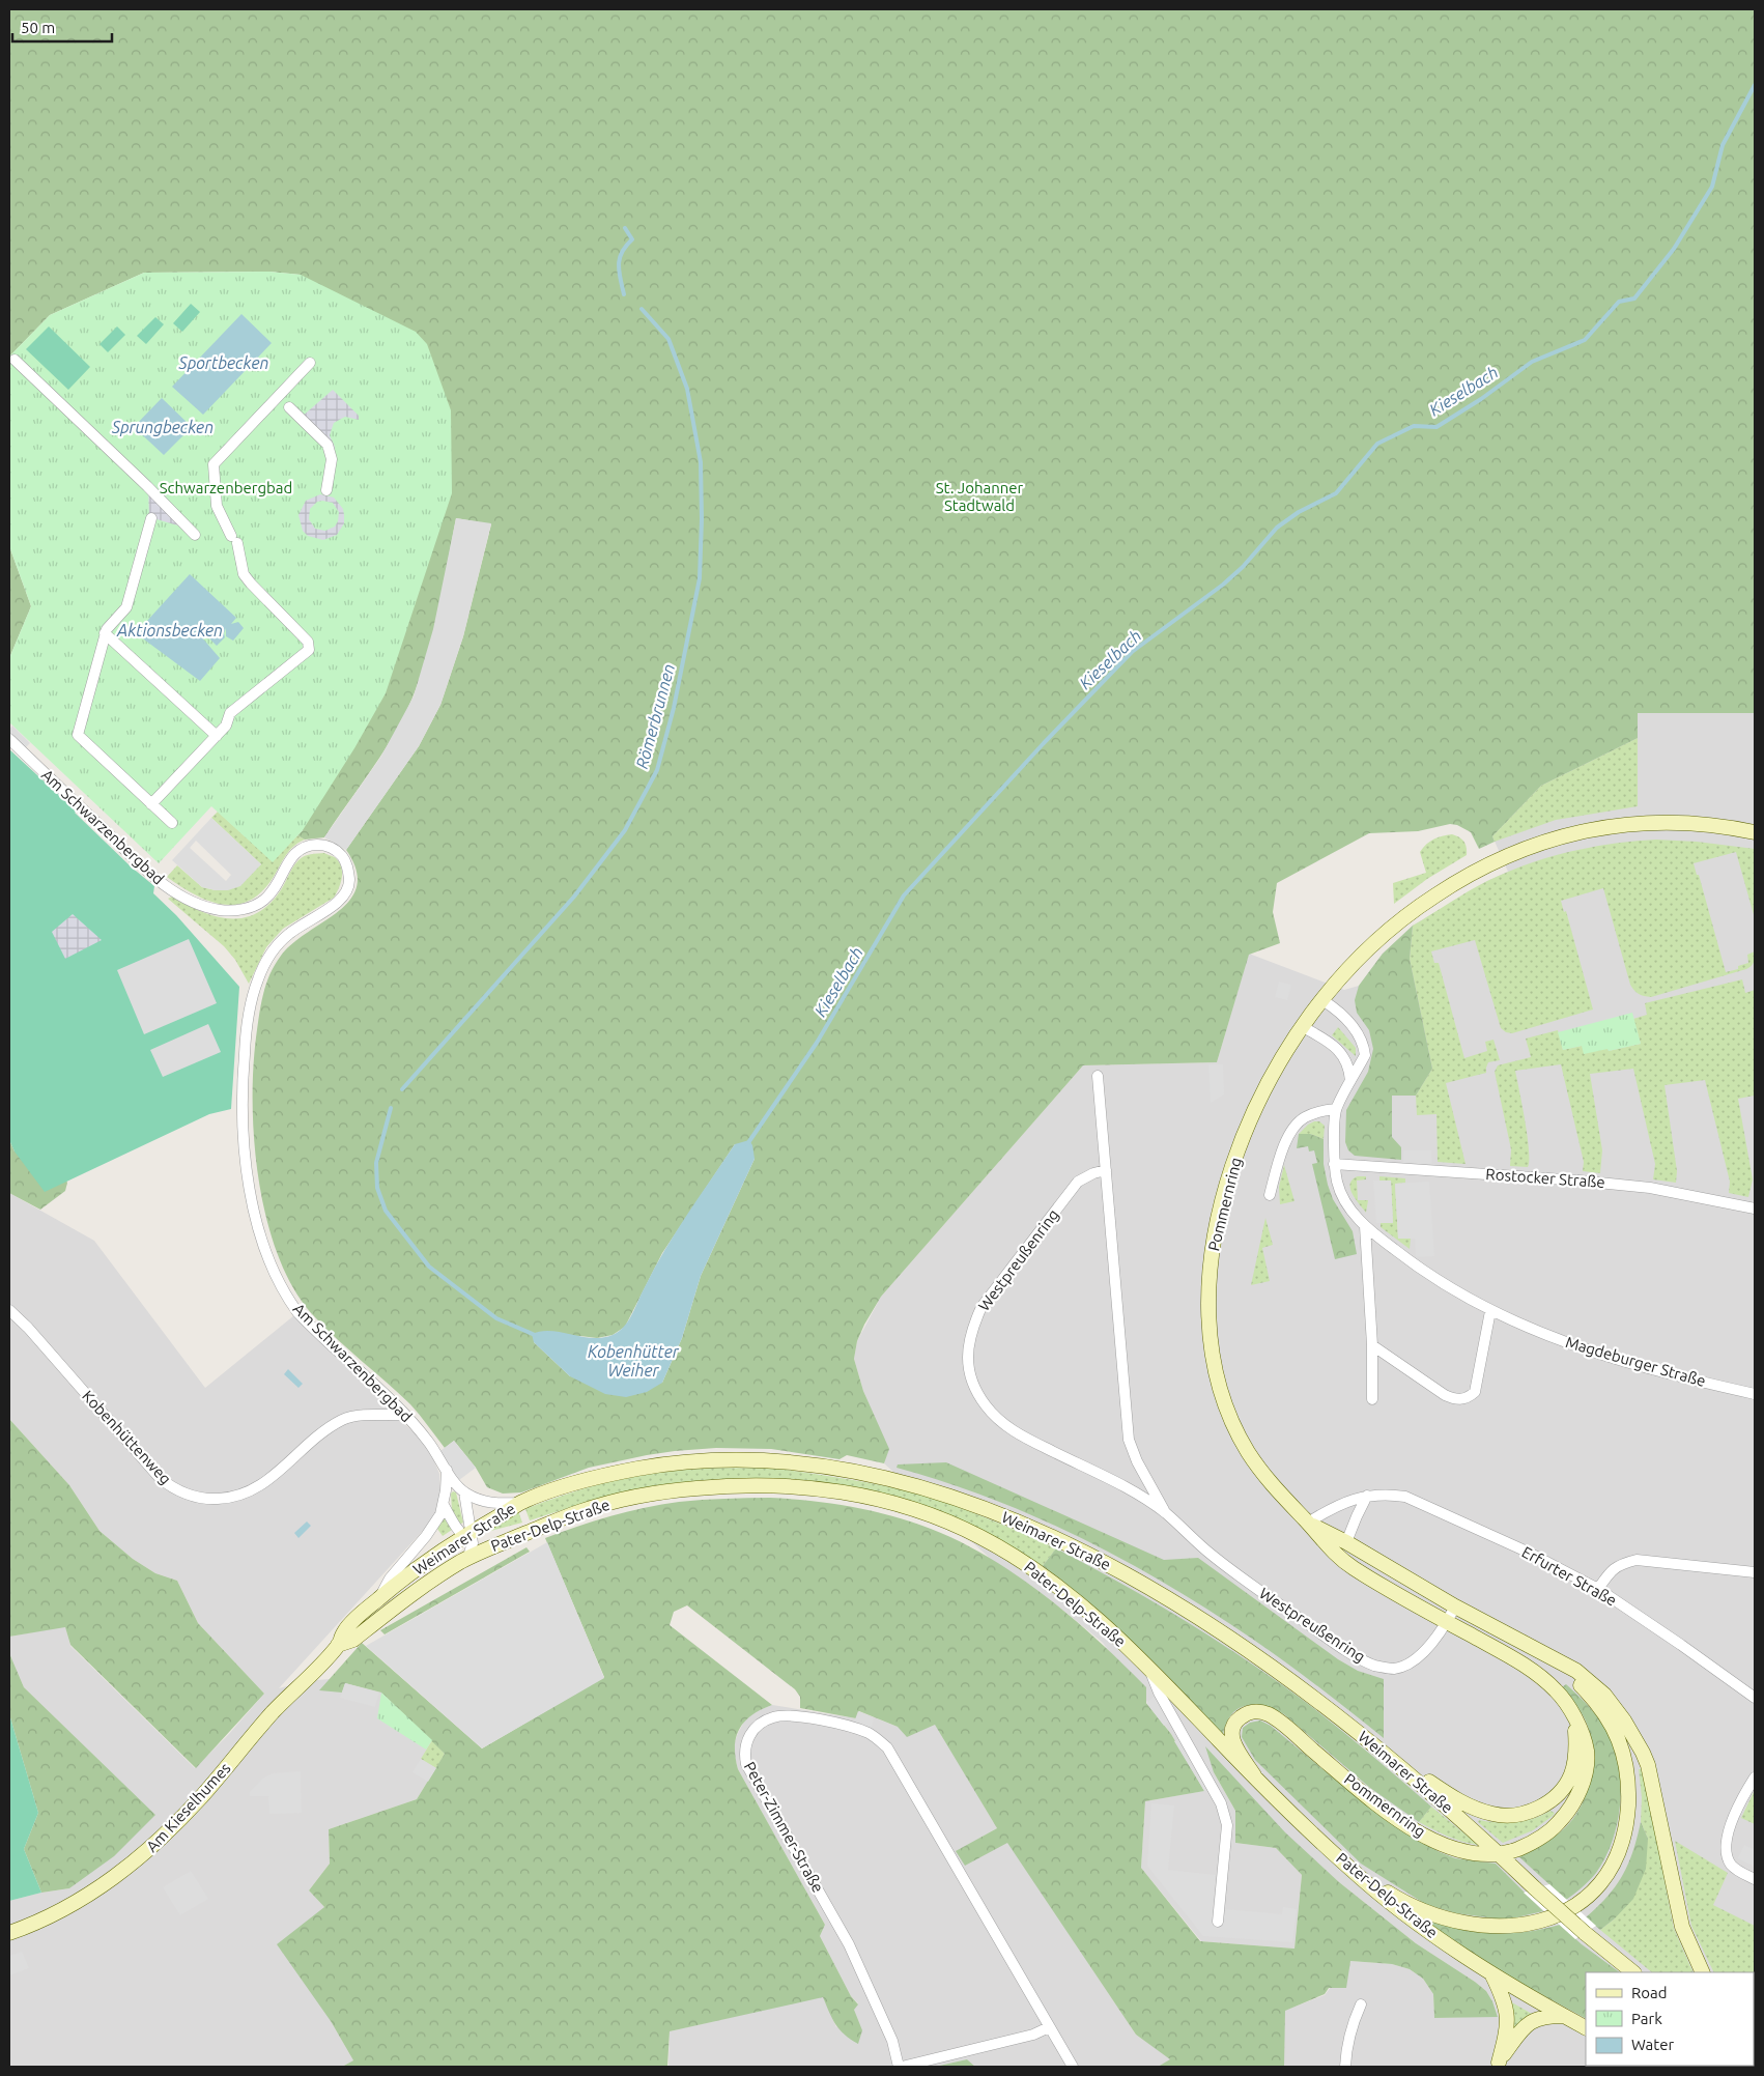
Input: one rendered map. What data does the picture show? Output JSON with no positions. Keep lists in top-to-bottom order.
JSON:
{
  "streets": {
    "street": [
      "Am Schwarzenbergbad",
      "Rostocker Straße",
      "Pommernring",
      "Westpreußenring",
      "Magdeburger Straße",
      "Kobenhüttenweg",
      "Pater-Delp-Straße",
      "Weimarer Straße",
      "Erfurter Straße",
      "Am Kieselhumes",
      "Peter-Zimmer-Straße"
    ]
  },
  "crossings": [
    ["Am Schwarzenbergbad", "Kobenhüttenweg"],
    ["Am Schwarzenbergbad", "Pater-Delp-Straße"],
    ["Am Schwarzenbergbad", "Weimarer Straße"],
    ["Rostocker Straße", "Magdeburger Straße"],
    ["Pommernring", "Westpreußenring"],
    ["Pommernring", "Magdeburger Straße"],
    ["Pommernring", "Pater-Delp-Straße"],
    ["Pommernring", "Weimarer Straße"],
    ["Pommernring", "Erfurter Straße"],
    ["Pater-Delp-Straße", "Am Kieselhumes"],
    ["Weimarer Straße", "Am Kieselhumes"]
  ],
  "water": [
    "Sportbecken",
    "Kieselbach",
    "Sprungbecken",
    "Aktionsbecken",
    "Römerbrunnen",
    "Kobenhütter Weiher"
  ],
  "parks": ["Schwarzenbergbad", "St. Johanner Stadtwald"],
  "legend": ["Road", "Park", "Water"],
  "scale_bar": "50 m"
}
